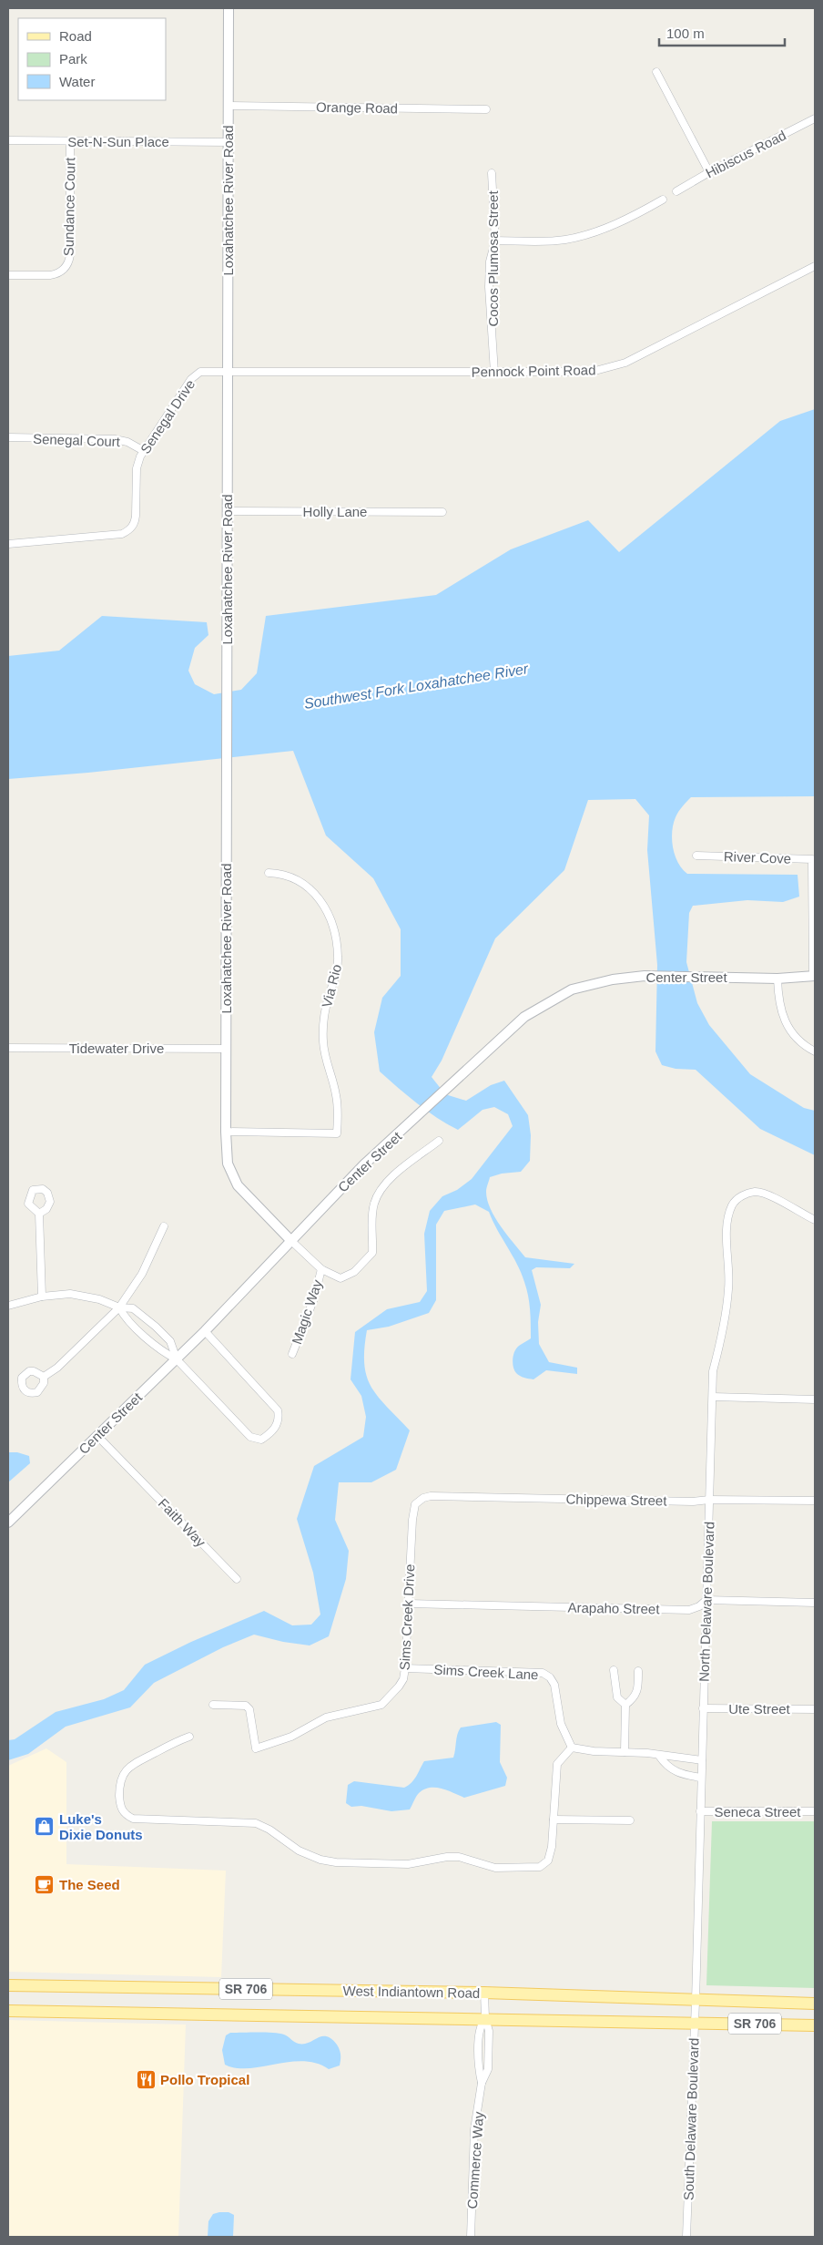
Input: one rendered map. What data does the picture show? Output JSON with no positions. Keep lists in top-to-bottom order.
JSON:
{
  "streets": {
    "main road": ["SR 706", "West Indiantown Road"],
    "street": [
      "Orange Road",
      "Set-N-Sun Place",
      "Hibiscus Road",
      "Loxahatchee River Road",
      "Sundance Court",
      "Cocos Plumosa Street",
      "Pennock Point Road",
      "Senegal Drive",
      "Senegal Court",
      "Holly Lane",
      "River Cove",
      "Center Street",
      "Via Rio",
      "Tidewater Drive",
      "Magic Way",
      "Chippewa Street",
      "Faith Way",
      "North Delaware Boulevard",
      "Arapaho Street",
      "Sims Creek Drive",
      "Sims Creek Lane",
      "Ute Street",
      "Seneca Street",
      "South Delaware Boulevard",
      "Commerce Way"
    ]
  },
  "crossings": [
    ["Orange Road", "Loxahatchee River Road"],
    ["Set-N-Sun Place", "Loxahatchee River Road"],
    ["Set-N-Sun Place", "Sundance Court"],
    ["Loxahatchee River Road", "Pennock Point Road"],
    ["Loxahatchee River Road", "Senegal Drive"],
    ["Loxahatchee River Road", "Holly Lane"],
    ["Loxahatchee River Road", "Center Street"],
    ["Loxahatchee River Road", "Via Rio"],
    ["Loxahatchee River Road", "Tidewater Drive"],
    ["Cocos Plumosa Street", "Pennock Point Road"],
    ["Pennock Point Road", "Senegal Drive"],
    ["Senegal Drive", "Senegal Court"],
    ["River Cove", "Center Street"],
    ["Center Street", "Faith Way"],
    ["Chippewa Street", "North Delaware Boulevard"],
    ["Chippewa Street", "Sims Creek Drive"],
    ["North Delaware Boulevard", "Arapaho Street"],
    ["North Delaware Boulevard", "Ute Street"],
    ["North Delaware Boulevard", "Seneca Street"],
    ["North Delaware Boulevard", "West Indiantown Road"],
    ["North Delaware Boulevard", "South Delaware Boulevard"],
    ["Arapaho Street", "Sims Creek Drive"],
    ["Sims Creek Drive", "Sims Creek Lane"],
    ["West Indiantown Road", "South Delaware Boulevard"],
    ["West Indiantown Road", "Commerce Way"]
  ],
  "water": ["Southwest Fork Loxahatchee River"],
  "places": {
    "shop": ["Luke's Dixie Donuts"],
    "cafe": ["The Seed"],
    "restaurant": ["Pollo Tropical"]
  },
  "legend": ["Road", "Park", "Water"],
  "scale_bar": "100 m"
}
